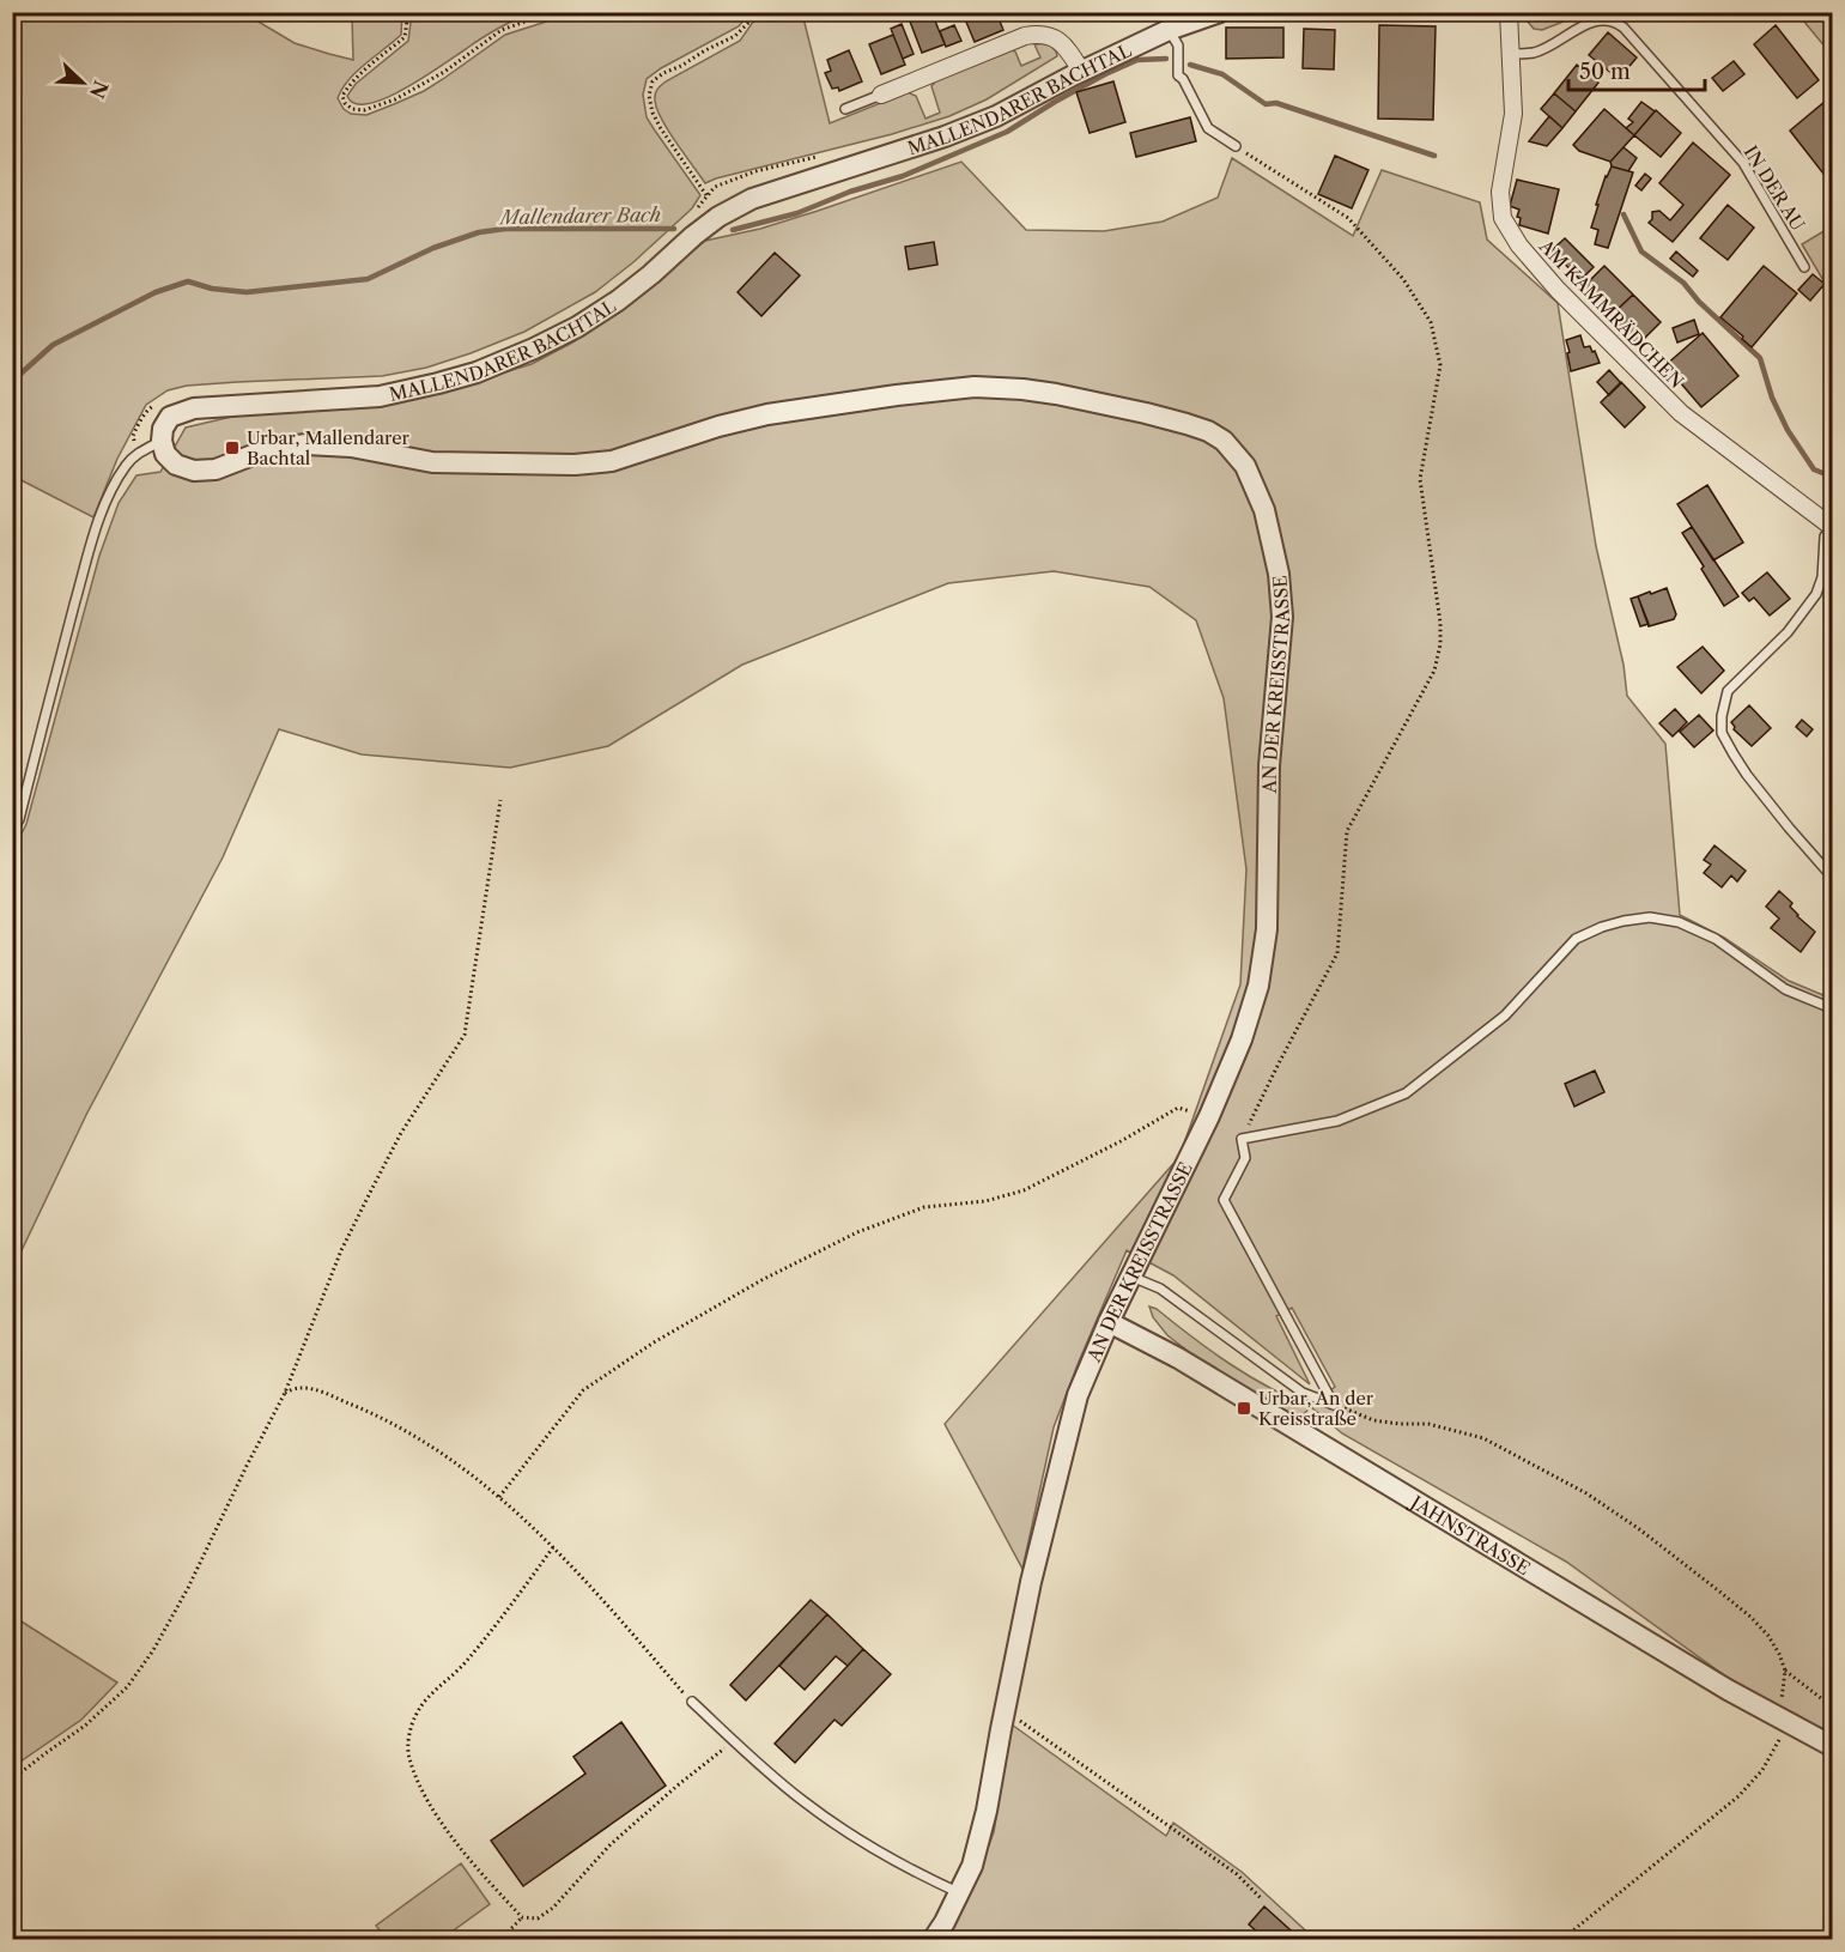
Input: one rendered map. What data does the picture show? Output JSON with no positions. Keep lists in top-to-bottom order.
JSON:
{
  "streets": {
    "street": [
      "MALLENDARER BACHTAL",
      "AM KAMMRÄDCHEN",
      "AN DER KREISSTRASSE",
      "JAHNSTRASSE"
    ],
    "lane": ["IN DER AU"]
  },
  "crossings": [
    ["MALLENDARER BACHTAL", "AN DER KREISSTRASSE"],
    ["IN DER AU", "AM KAMMRÄDCHEN"],
    ["AN DER KREISSTRASSE", "JAHNSTRASSE"]
  ],
  "water": ["Mallendarer Bach"],
  "places": {
    "transit": ["Urbar, Mallendarer Bachtal", "Urbar, An der Kreisstraße"]
  },
  "scale_bar": "50 m",
  "north": "bottom right"
}
